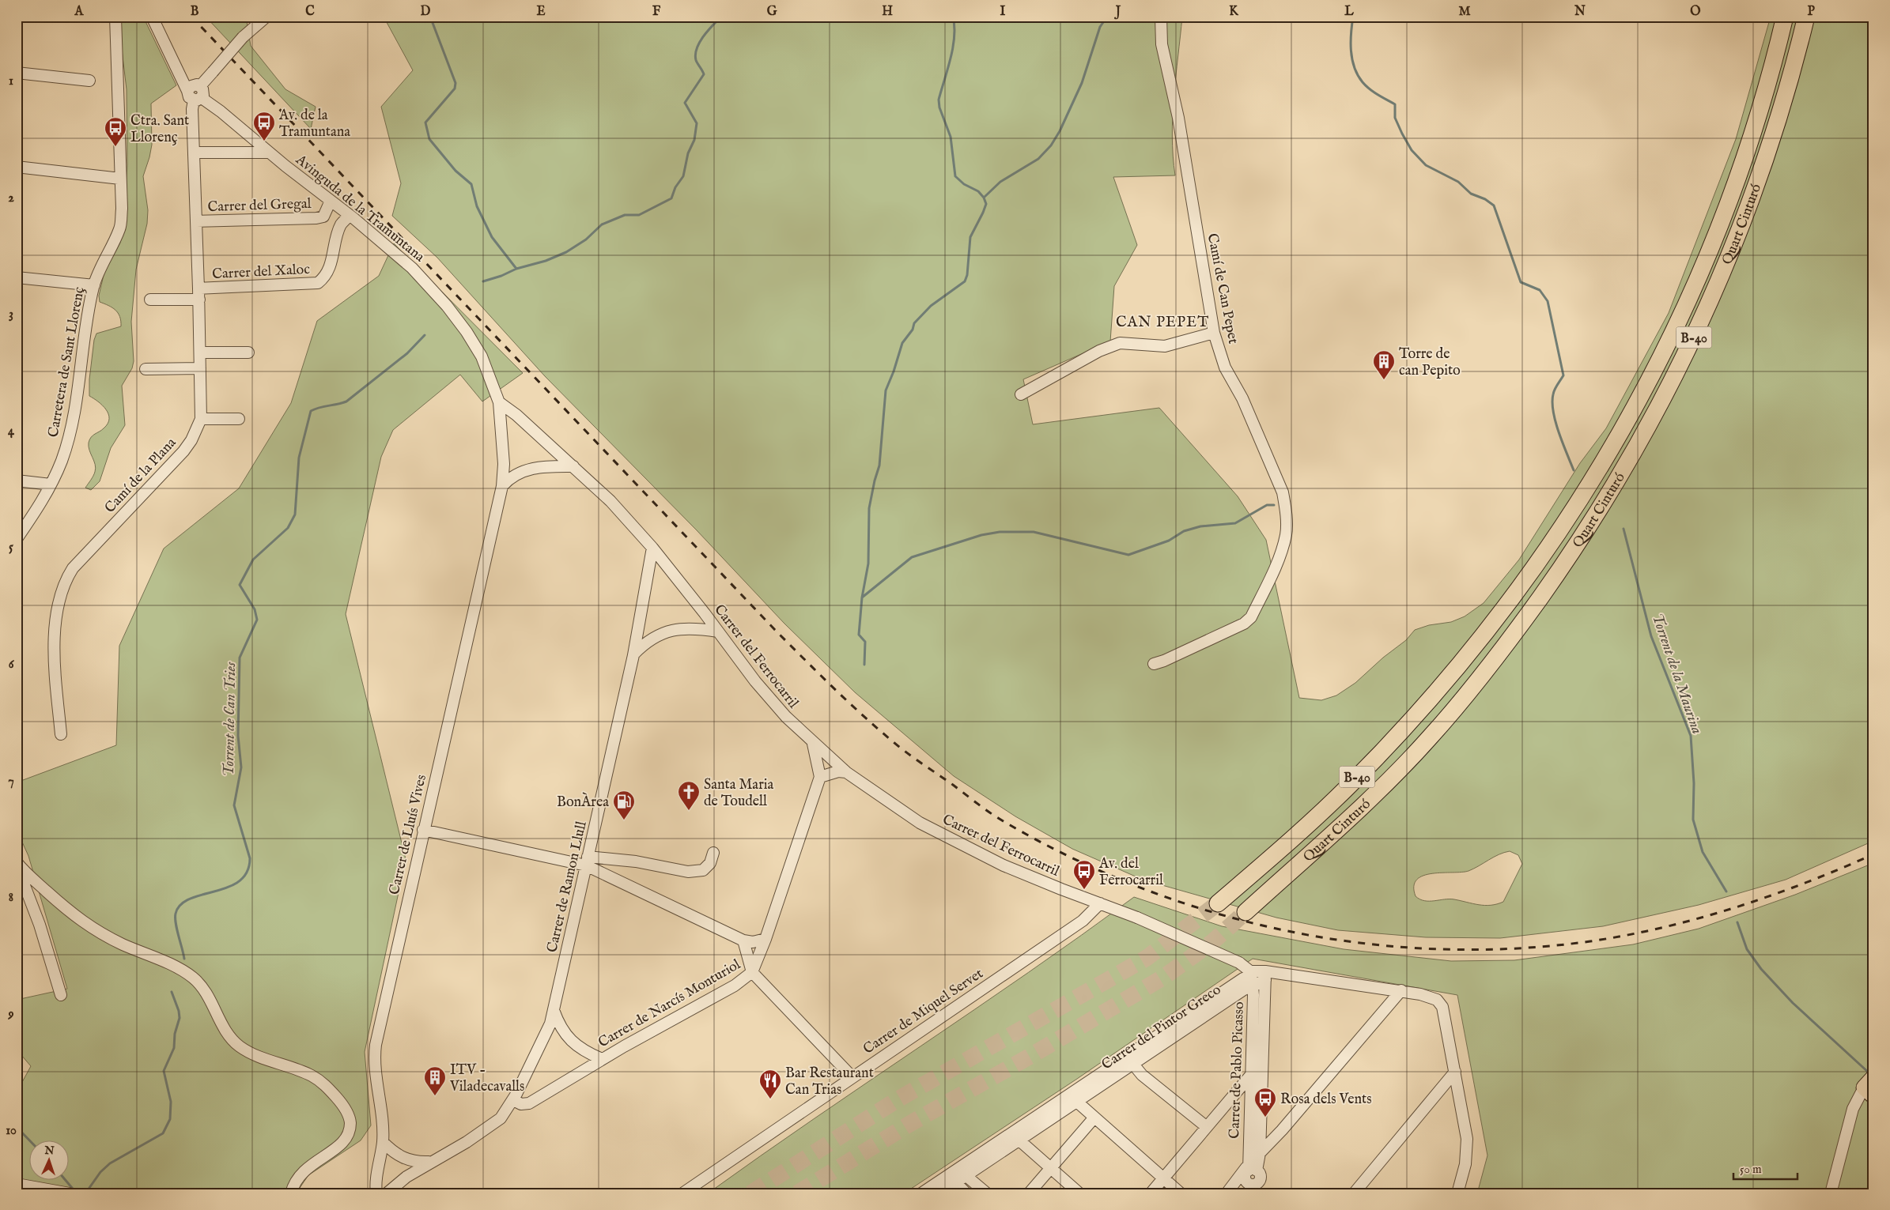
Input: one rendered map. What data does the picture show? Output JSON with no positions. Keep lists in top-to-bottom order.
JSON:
{
  "streets": {
    "highway": ["Quart Cinturó", "B-40"],
    "street": [
      "Carrer del Gregal",
      "Avinguda de la Tramuntana",
      "Carrer del Xaloc",
      "Camí de Can Pepet",
      "Carretera de Sant Llorenç",
      "Camí de la Plana",
      "Carrer del Ferrocarril",
      "Carrer de Lluís Vives",
      "Carrer de Ramon Llull",
      "Carrer de Narcís Monturiol",
      "Carrer de Miquel Servet",
      "Carrer del Pintor Greco",
      "Carrer de Pablo Picasso"
    ]
  },
  "crossings": [
    ["Carrer del Gregal", "Avinguda de la Tramuntana"],
    ["Carrer del Gregal", "Carrer del Xaloc"],
    ["Carrer del Gregal", "Camí de la Plana"],
    ["Avinguda de la Tramuntana", "Carrer del Xaloc"],
    ["Avinguda de la Tramuntana", "Camí de la Plana"],
    ["Avinguda de la Tramuntana", "Carrer del Ferrocarril"],
    ["Avinguda de la Tramuntana", "Carrer de Lluís Vives"],
    ["Carrer del Xaloc", "Camí de la Plana"],
    ["Carrer del Ferrocarril", "Carrer de Lluís Vives"],
    ["Carrer del Ferrocarril", "Carrer de Ramon Llull"],
    ["Carrer del Ferrocarril", "Carrer de Miquel Servet"],
    ["Carrer del Ferrocarril", "Carrer del Pintor Greco"],
    ["Carrer del Ferrocarril", "Carrer de Pablo Picasso"],
    ["Carrer de Ramon Llull", "Carrer de Narcís Monturiol"],
    ["Carrer del Pintor Greco", "Carrer de Pablo Picasso"]
  ],
  "districts": ["CAN PEPET"],
  "water": ["Torrent de la Maurina", "Torrent de Can Tries"],
  "places": {
    "bus stop": [
      "Av. de la Tramuntana",
      "Ctra. Sant Llorenç",
      "Av. del Ferrocarril",
      "Rosa dels Vents"
    ],
    "building": ["Torre de can Pepito", "ITV - Viladecavalls"],
    "church": ["Santa Maria de Toudell"],
    "fuel station": ["BonÀrea"],
    "restaurant": ["Bar Restaurant Can Trias"]
  },
  "scale_bar": "50 m",
  "north": "top",
  "grid": {
    "columns": [
      "A",
      "B",
      "C",
      "D",
      "E",
      "F",
      "G",
      "H",
      "I",
      "J",
      "K",
      "L",
      "M",
      "N",
      "O",
      "P"
    ],
    "rows": [
      "1",
      "2",
      "3",
      "4",
      "5",
      "6",
      "7",
      "8",
      "9",
      "10"
    ]
  }
}
